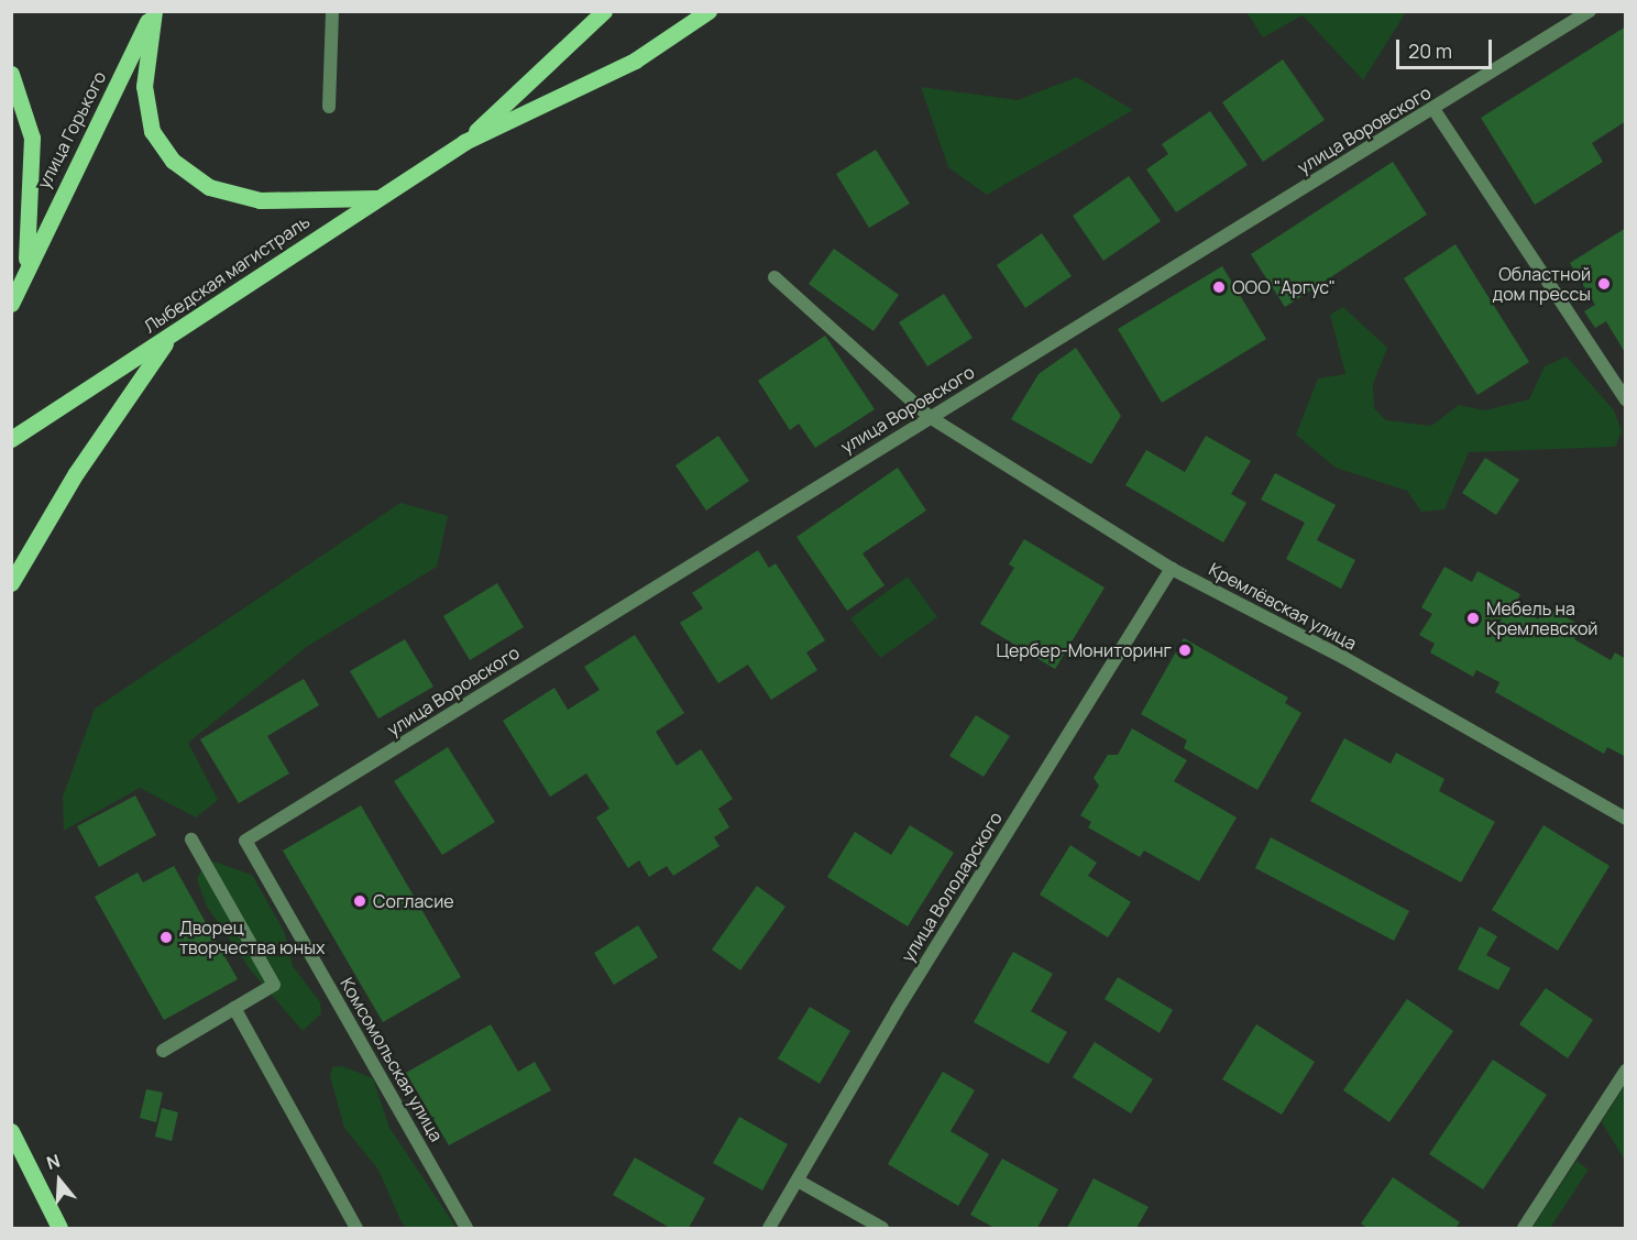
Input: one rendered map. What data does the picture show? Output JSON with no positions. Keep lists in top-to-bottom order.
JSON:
{
  "streets": {
    "main road": ["улица Горького", "Лыбедская магистраль"],
    "street": [
      "улица Воровского",
      "Кремлёвская улица",
      "улица Володарского",
      "Комсомольская улица"
    ]
  },
  "crossings": [
    ["улица Воровского", "Кремлёвская улица"],
    ["улица Воровского", "Комсомольская улица"],
    ["Кремлёвская улица", "улица Володарского"]
  ],
  "places": [
    "Областной дом прессы",
    "ООО \"Аргус\"",
    "Мебель на Кремлевской",
    "Цербер-Мониторинг",
    "Согласие",
    "Дворец творчества юных"
  ],
  "scale_bar": "20 m",
  "north": "top"
}
